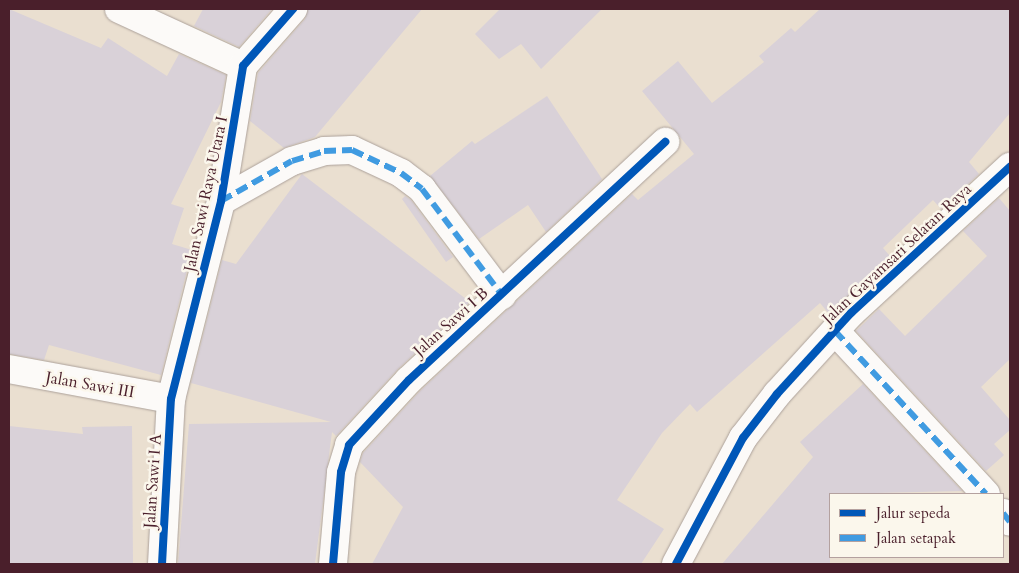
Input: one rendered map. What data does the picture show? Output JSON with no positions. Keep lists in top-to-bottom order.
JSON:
{
  "streets": {
    "street": [
      "Jalan Sawi Raya Utara I",
      "Jalan Gayamsari Selatan Raya",
      "Jalan Sawi I B",
      "Jalan Sawi III",
      "Jalan Sawi I A"
    ]
  },
  "crossings": [
    ["Jalan Sawi Raya Utara I", "Jalan Sawi III"],
    ["Jalan Sawi Raya Utara I", "Jalan Sawi I A"],
    ["Jalan Sawi III", "Jalan Sawi I A"]
  ],
  "legend": ["Jalur sepeda", "Jalan setapak"]
}
